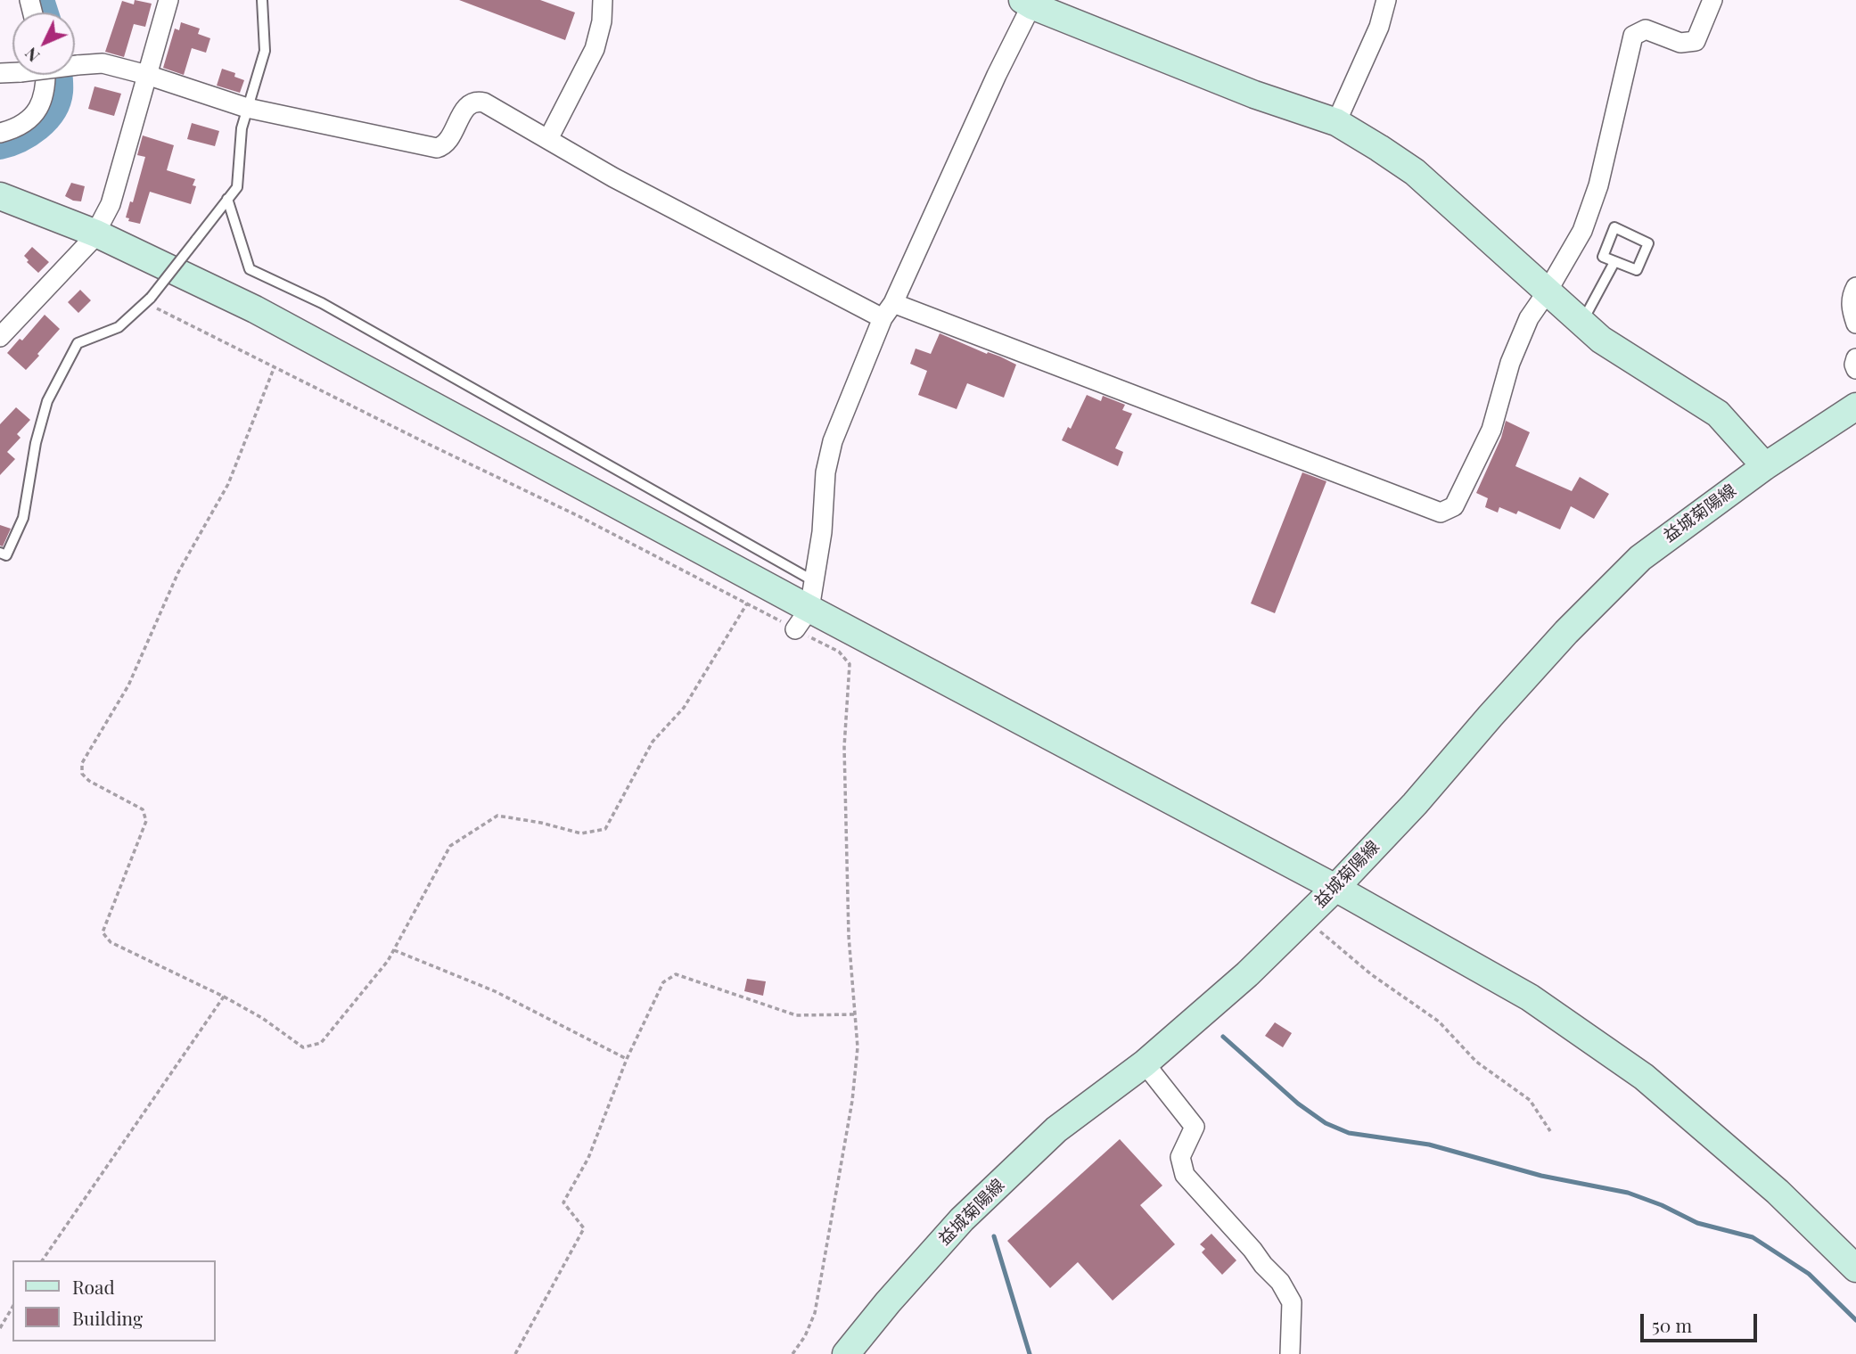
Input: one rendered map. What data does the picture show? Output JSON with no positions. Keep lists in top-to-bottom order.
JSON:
{
  "streets": {
    "street": ["益城菊陽線"]
  },
  "legend": ["Road", "Building"],
  "scale_bar": "50 m",
  "north": "bottom left"
}
